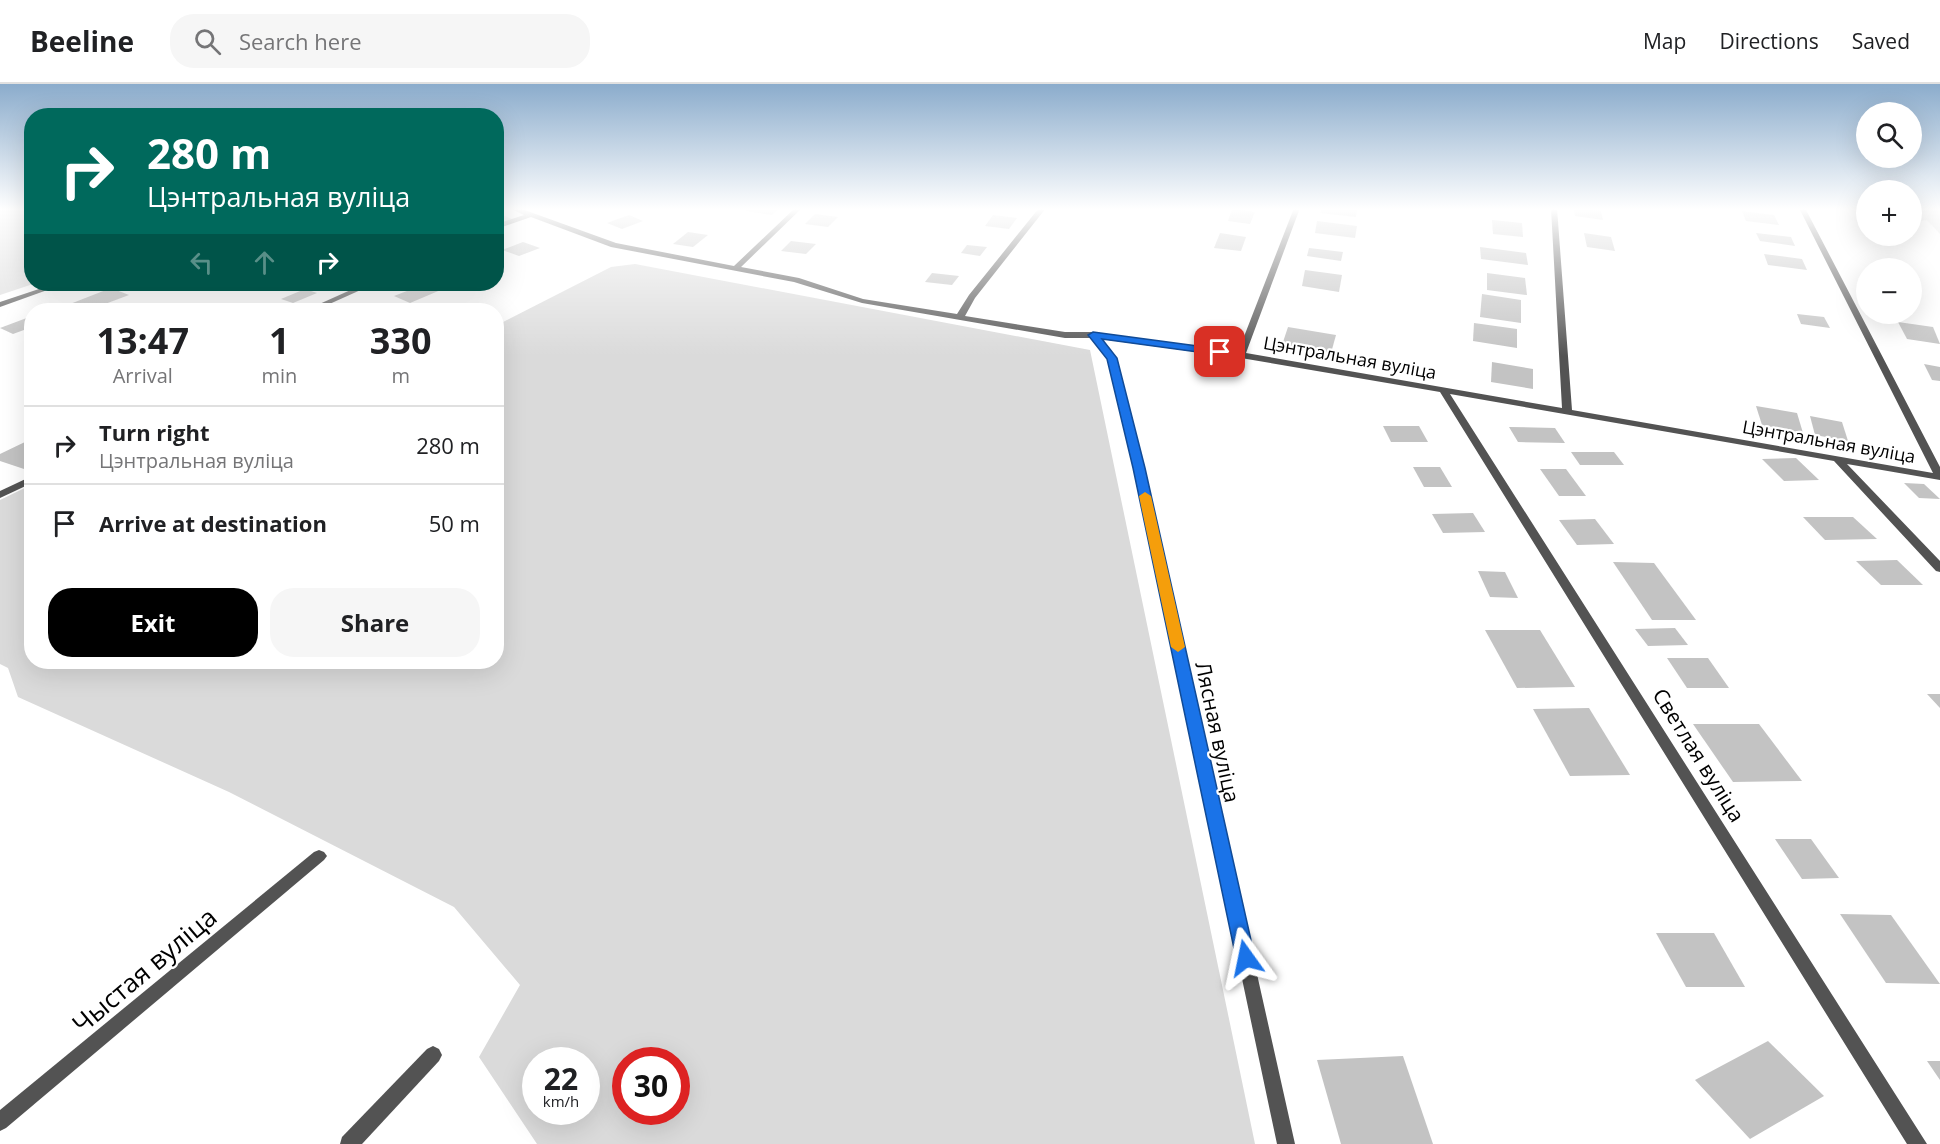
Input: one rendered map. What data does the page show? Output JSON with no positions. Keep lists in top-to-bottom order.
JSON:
{
  "streets": {
    "street": [
      "Цэнтральная вуліца",
      "Лясная вуліца",
      "Светлая вуліца",
      "Чыстая вуліца"
    ]
  },
  "crossings": [
    ["Цэнтральная вуліца", "Лясная вуліца"],
    ["Цэнтральная вуліца", "Светлая вуліца"]
  ],
  "page": {
    "header": "Beeline",
    "search": "Search here",
    "nav": ["Map", "Directions", "Saved"],
    "map_buttons": ["+", "−"],
    "turn": ["280 m", "Цэнтральная вуліца"],
    "eta": [
      "13:47",
      "Arrival",
      "1",
      "min",
      "330",
      "m"
    ],
    "list": [
      {
        "name": "Turn right",
        "note": "Цэнтральная вуліца",
        "value": "280 m"
      },
      {
        "name": "Arrive at destination",
        "value": "50 m"
      }
    ],
    "buttons": ["Exit", "Share"],
    "speed": "22 km/h",
    "limit": "30"
  }
}
